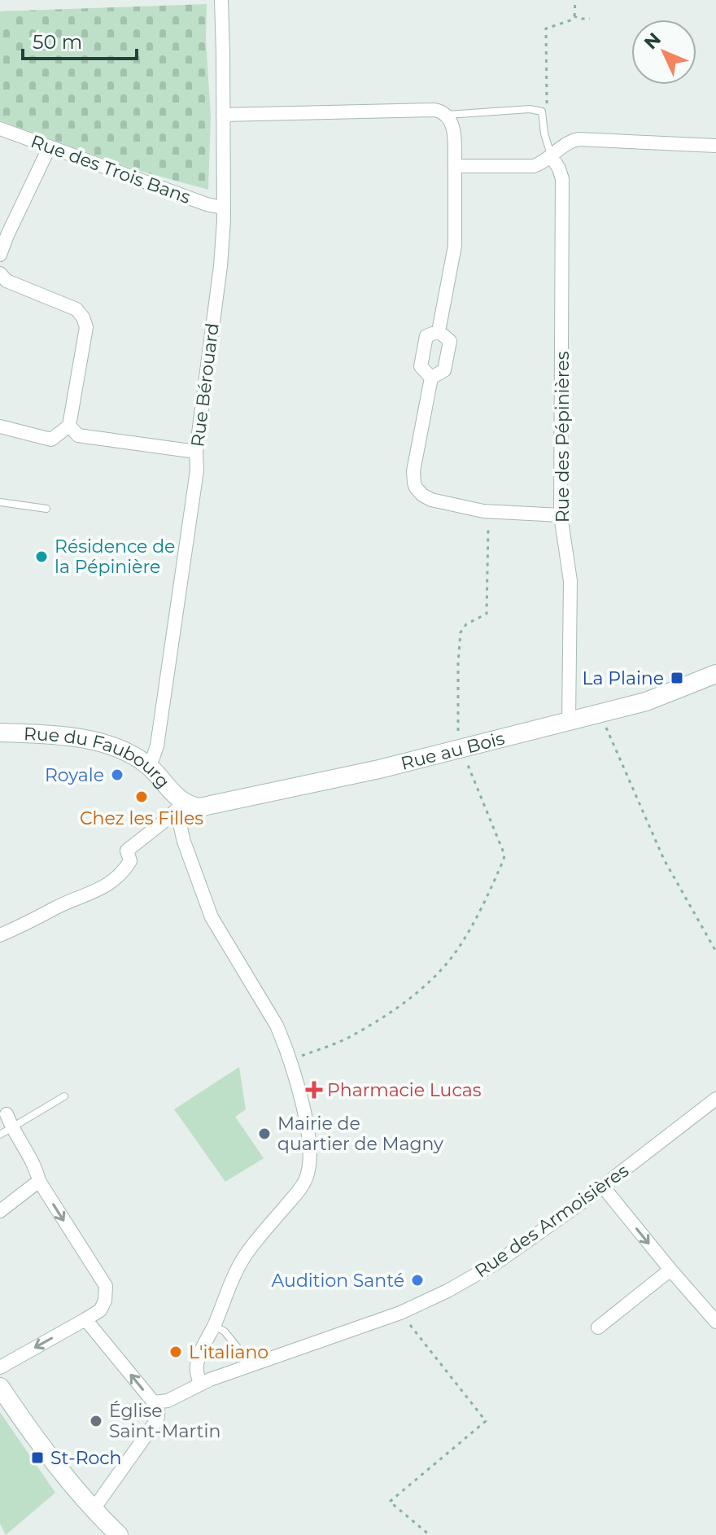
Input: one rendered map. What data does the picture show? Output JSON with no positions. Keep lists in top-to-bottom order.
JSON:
{
  "streets": {
    "main road": ["Rue au Bois", "Rue du Faubourg"],
    "street": [
      "Rue des Trois Bans",
      "Rue Bérouard",
      "Rue des Pépinières",
      "Rue des Armoisières"
    ]
  },
  "crossings": [
    ["Rue des Trois Bans", "Rue Bérouard"],
    ["Rue Bérouard", "Rue du Faubourg"],
    ["Rue des Pépinières", "Rue au Bois"],
    ["Rue au Bois", "Rue du Faubourg"]
  ],
  "places": {
    "other": [
      "Résidence de la Pépinière",
      "Royale",
      "Chez les Filles",
      "Mairie de quartier de Magny",
      "Audition Santé",
      "L'italiano",
      "Église Saint-Martin"
    ],
    "transit": ["La Plaine", "St-Roch"],
    "health": ["Pharmacie Lucas"]
  },
  "scale_bar": "50 m",
  "north": "top left"
}
